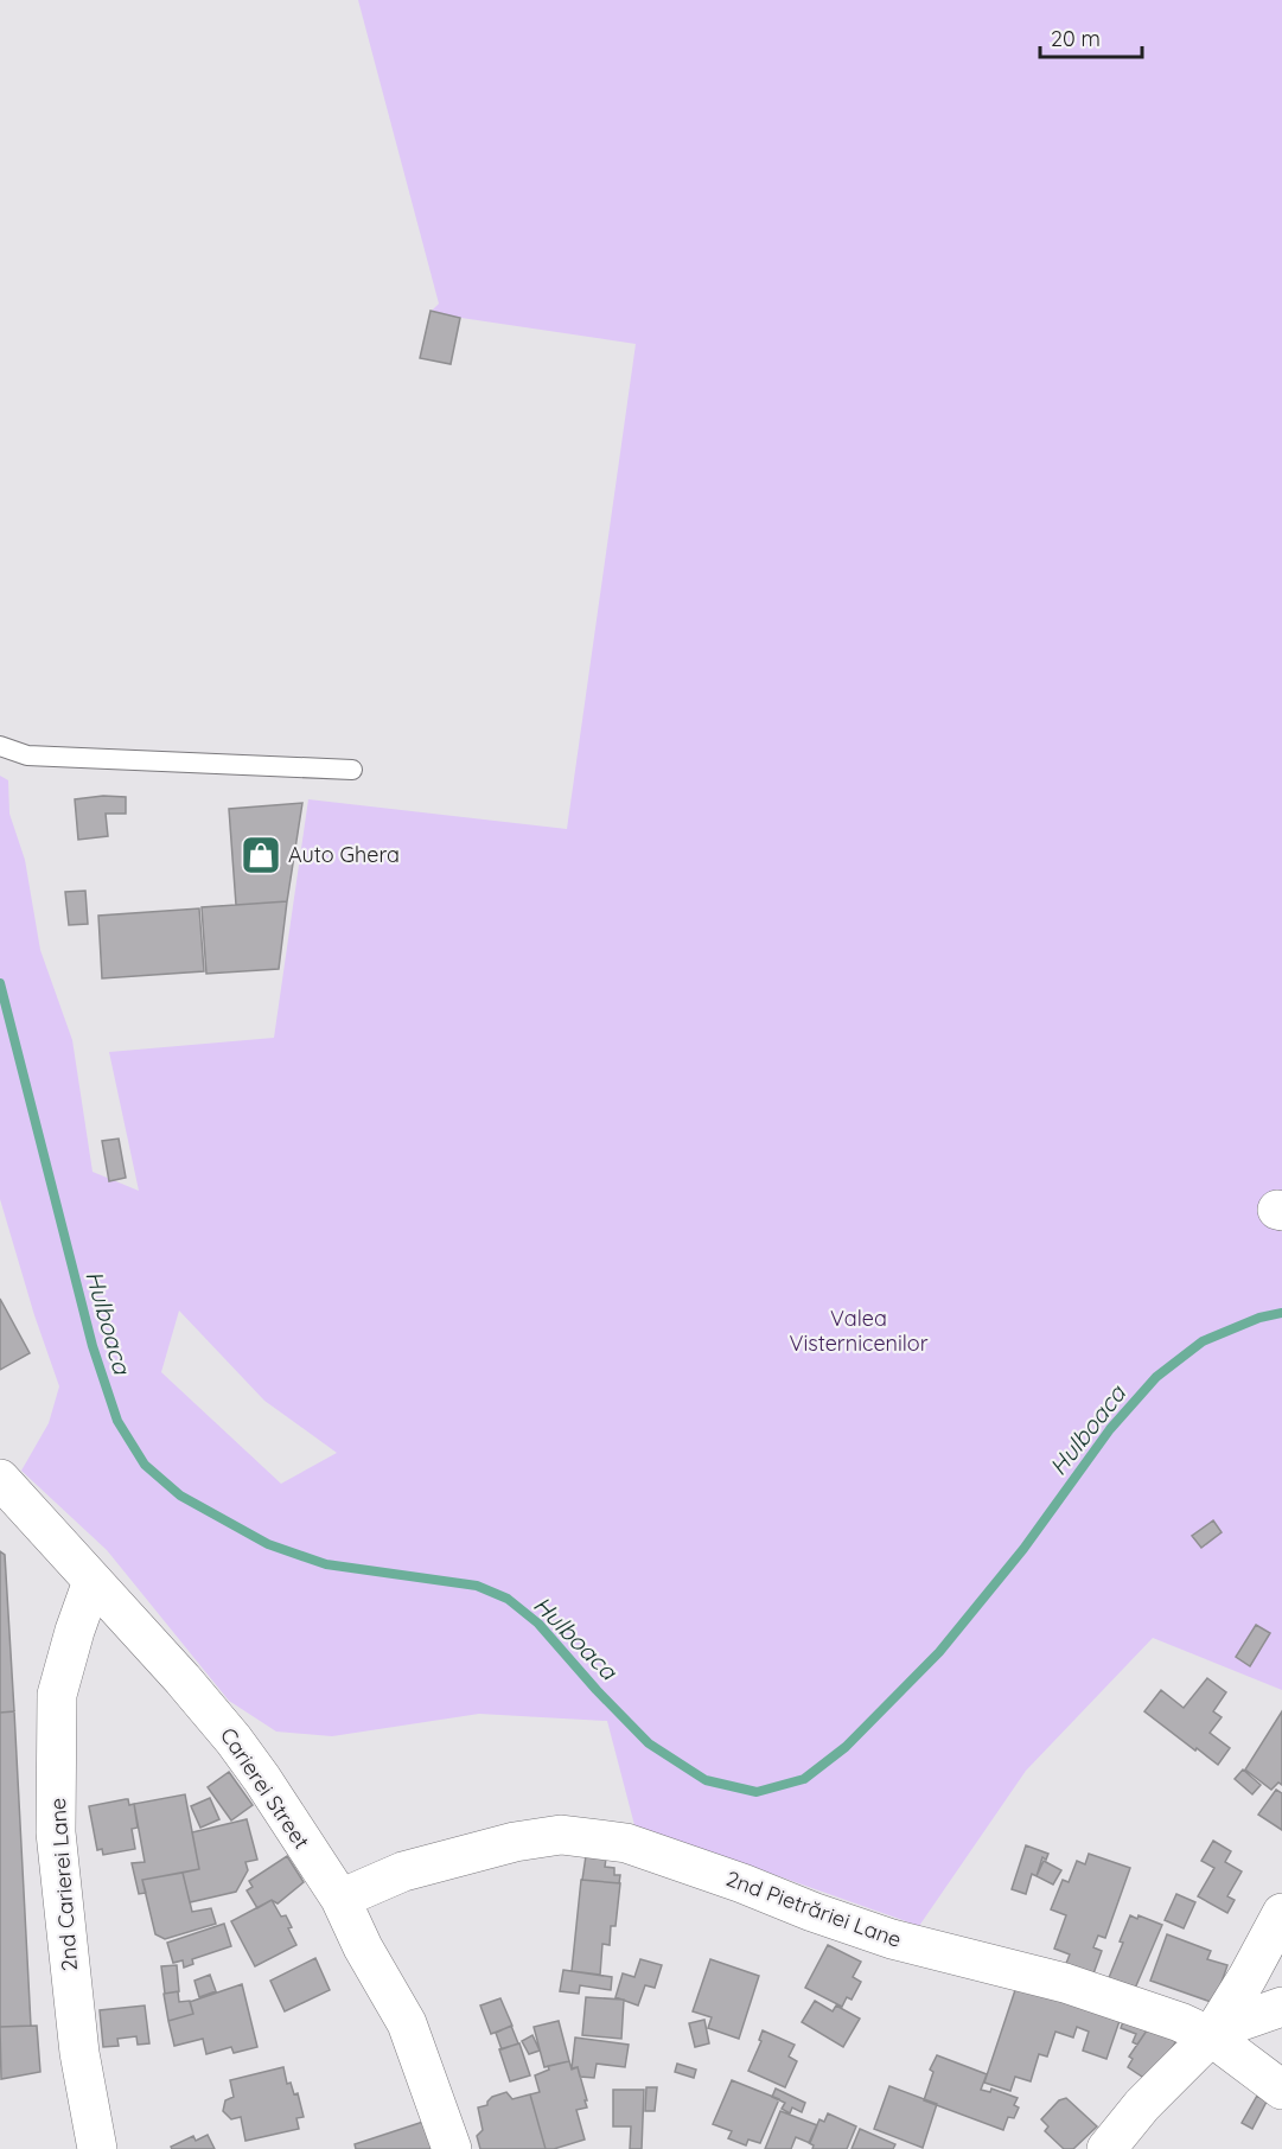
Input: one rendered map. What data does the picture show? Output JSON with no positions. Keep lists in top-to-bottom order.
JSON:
{
  "streets": {
    "street": ["Carierei Street", "2nd Carierei Lane", "2nd Pietrăriei Lane"]
  },
  "crossings": [
    ["Carierei Street", "2nd Carierei Lane"],
    ["Carierei Street", "2nd Pietrăriei Lane"]
  ],
  "water": ["Hulboaca"],
  "parks": ["Valea Visternicenilor"],
  "places": {
    "shop": ["Auto Ghera"]
  },
  "scale_bar": "20 m"
}
